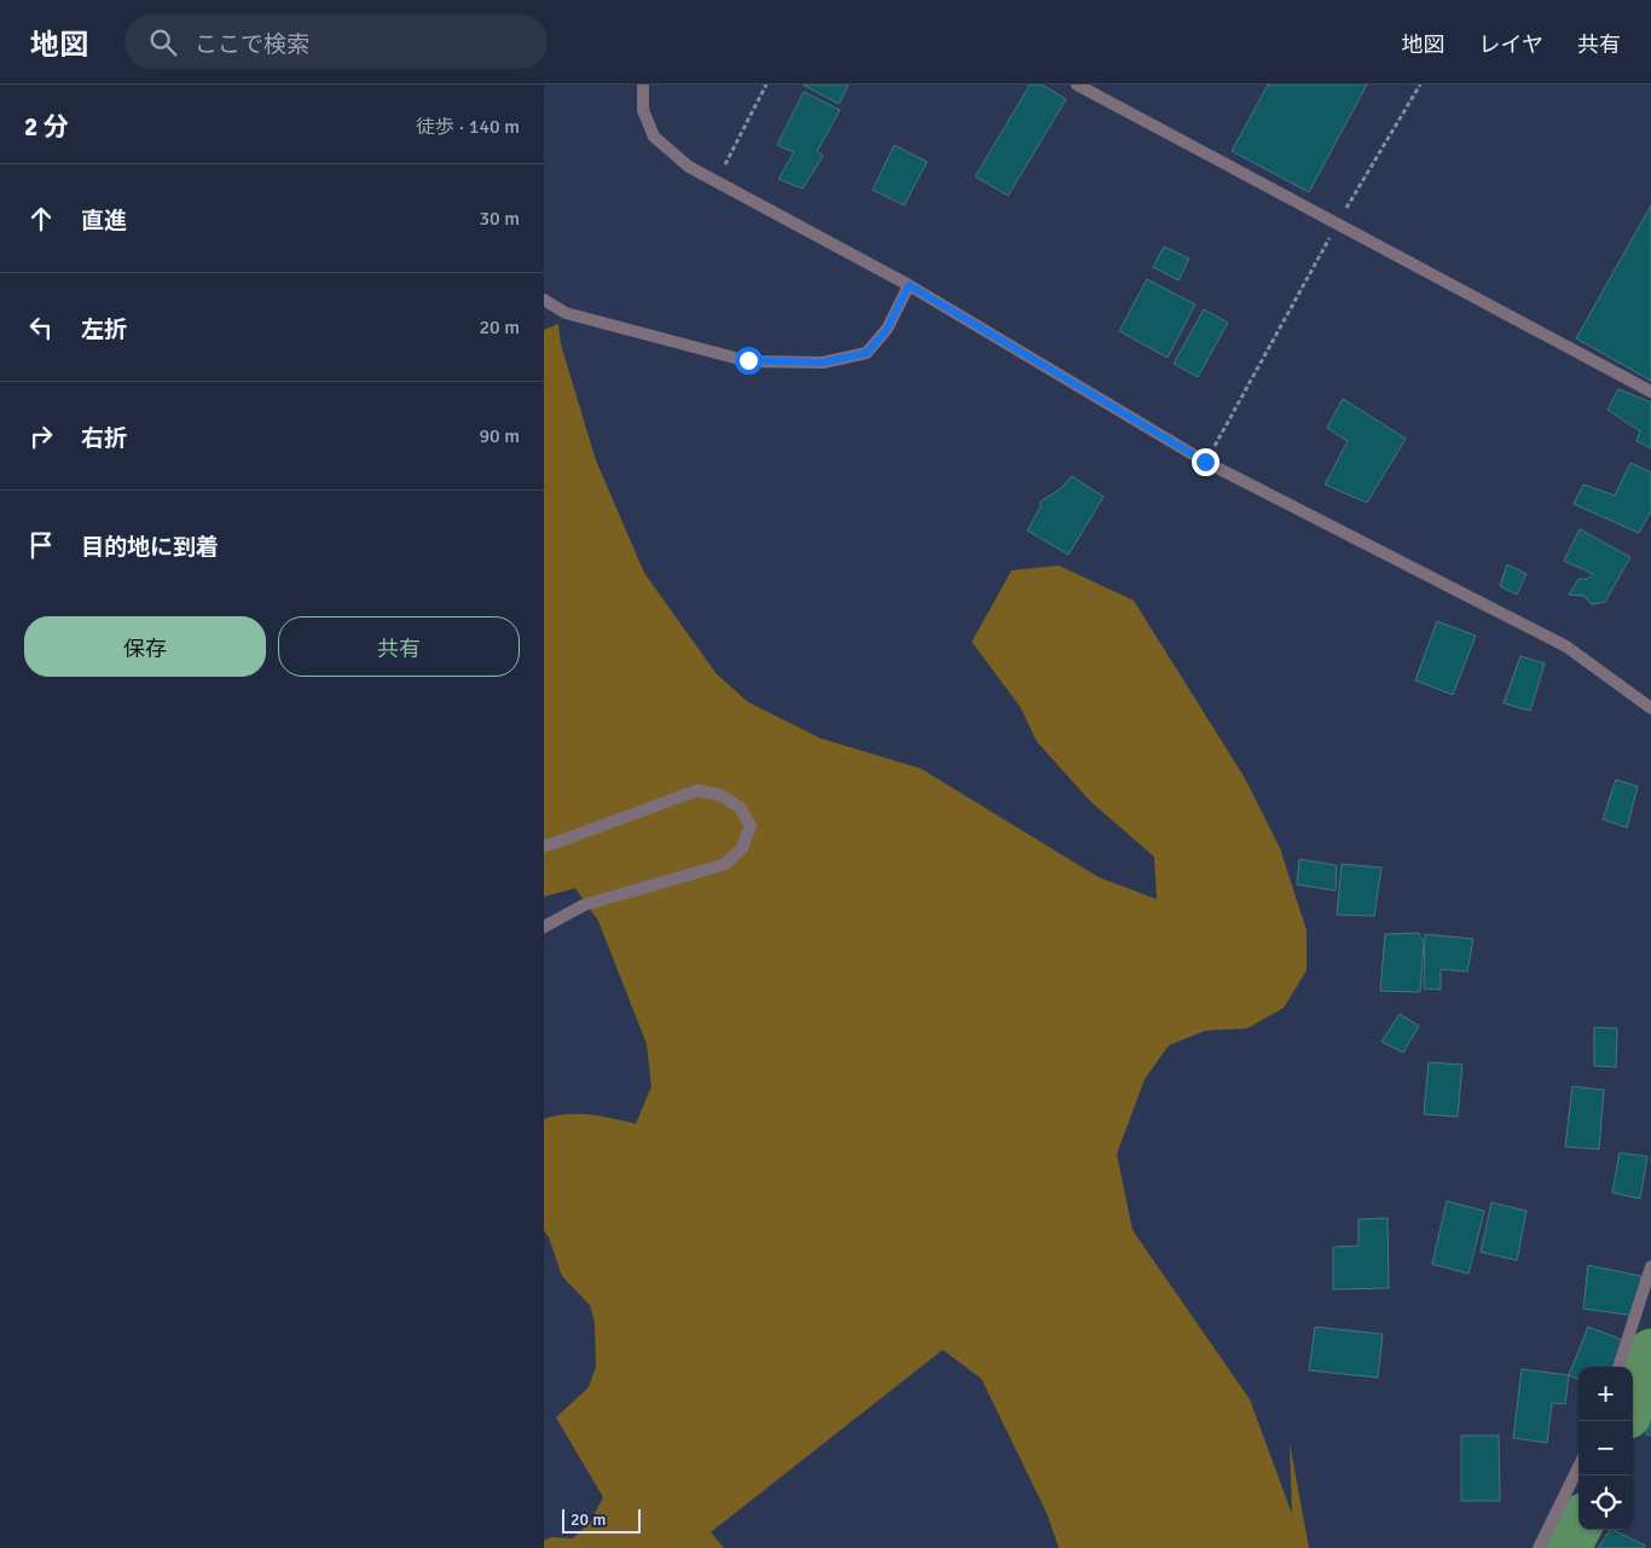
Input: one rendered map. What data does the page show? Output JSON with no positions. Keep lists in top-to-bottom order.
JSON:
{
  "scale_bar": "20 m",
  "page": {
    "header": "地図",
    "search": "ここで検索",
    "nav": ["地図", "レイヤ", "共有"],
    "heading": ["2 分", "徒歩 · 140 m"],
    "list": [
      ["直進", "30 m"],
      ["左折", "20 m"],
      ["右折", "90 m"],
      "目的地に到着"
    ],
    "buttons": ["保存", "共有"],
    "map_buttons": ["+", "−"],
    "scale": "20 m"
  }
}
